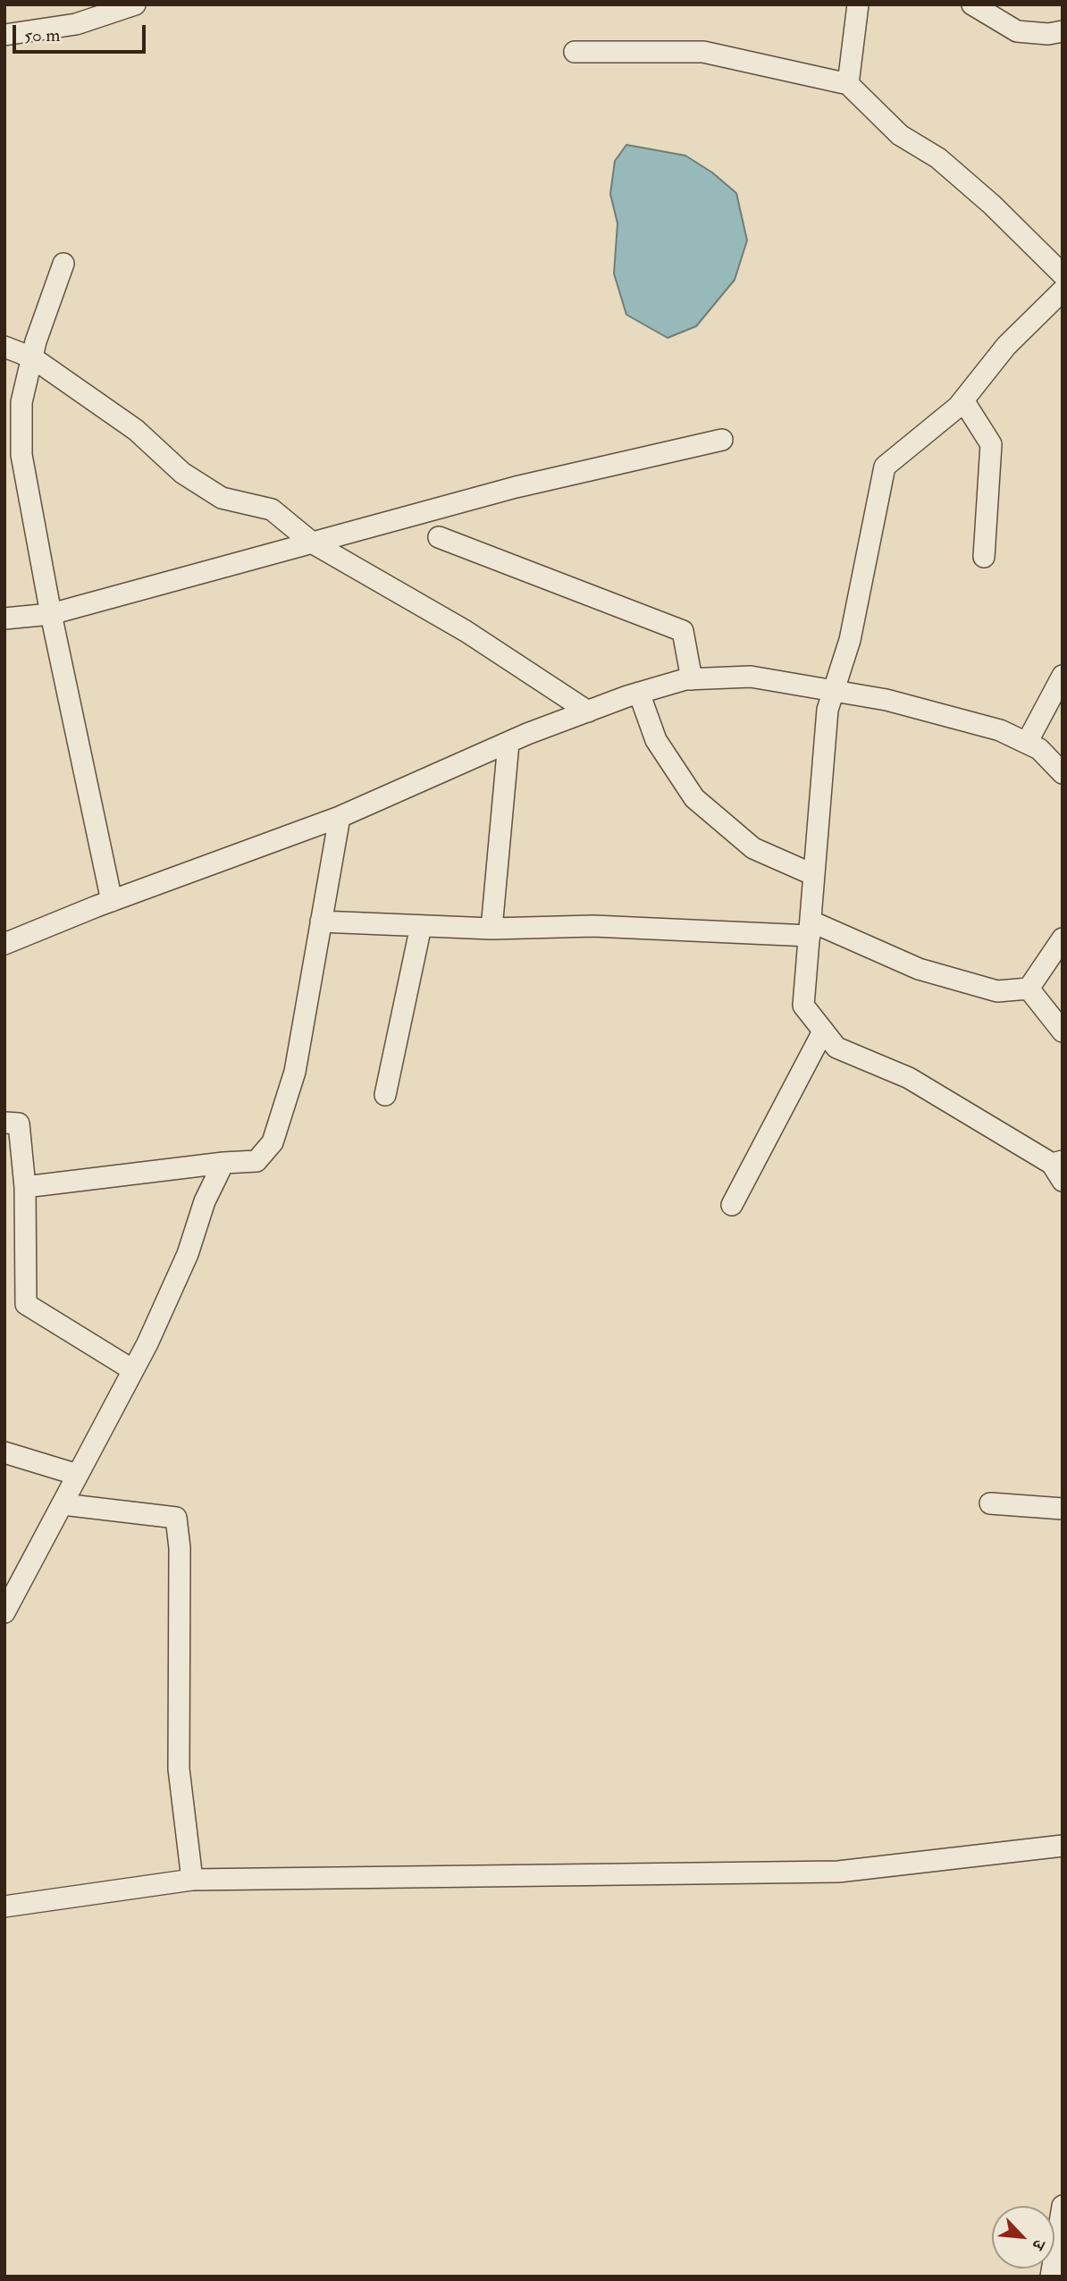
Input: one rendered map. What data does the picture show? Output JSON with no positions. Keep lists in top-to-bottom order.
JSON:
{
  "scale_bar": "50 m",
  "north": "bottom right"
}
